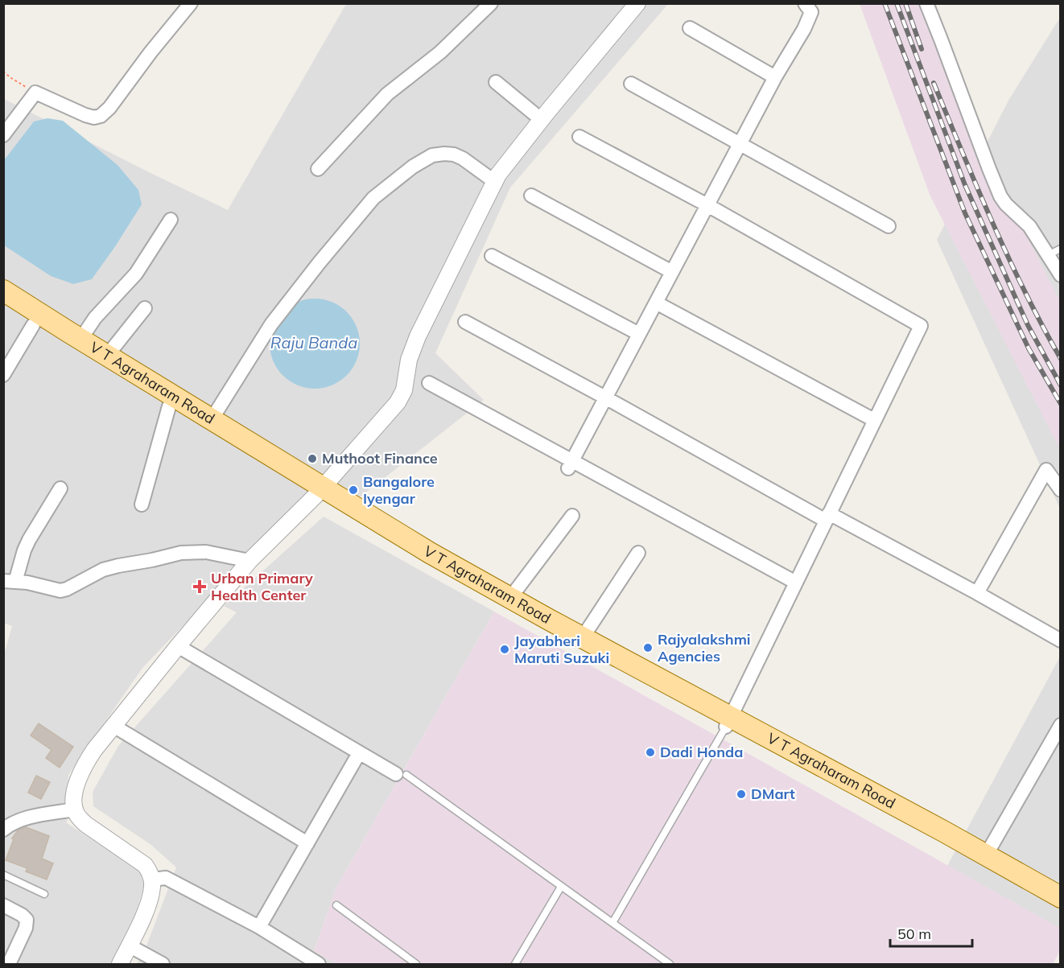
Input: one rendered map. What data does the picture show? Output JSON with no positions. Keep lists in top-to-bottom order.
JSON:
{
  "streets": {
    "main road": ["V T Agraharam Road"]
  },
  "water": ["Raju Banda"],
  "places": {
    "other": [
      "Muthoot Finance",
      "Bangalore Iyengar",
      "Rajyalakshmi Agencies",
      "Jayabheri Maruti Suzuki",
      "Dadi Honda",
      "DMart"
    ],
    "health": ["Urban Primary Health Center"]
  },
  "scale_bar": "50 m"
}
